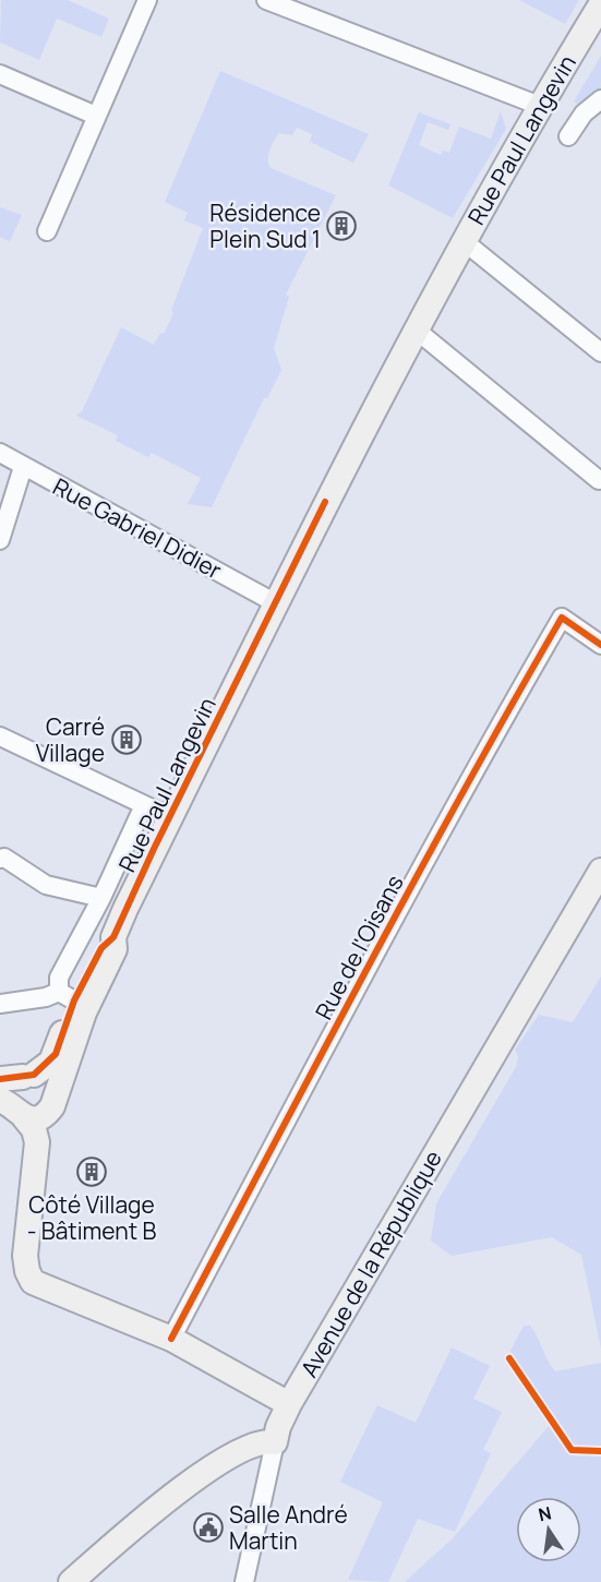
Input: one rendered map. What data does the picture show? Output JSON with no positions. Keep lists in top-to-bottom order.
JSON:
{
  "streets": {
    "street": [
      "Rue Paul Langevin",
      "Rue Gabriel Didier",
      "Rue de l'Oisans",
      "Avenue de la République"
    ]
  },
  "crossings": [
    ["Rue Paul Langevin", "Rue Gabriel Didier"]
  ],
  "places": {
    "building": ["Résidence Plein Sud 1", "Carré Village", "Côté Village - Bâtiment B"],
    "public building": ["Salle André Martin"]
  },
  "north": "top"
}
